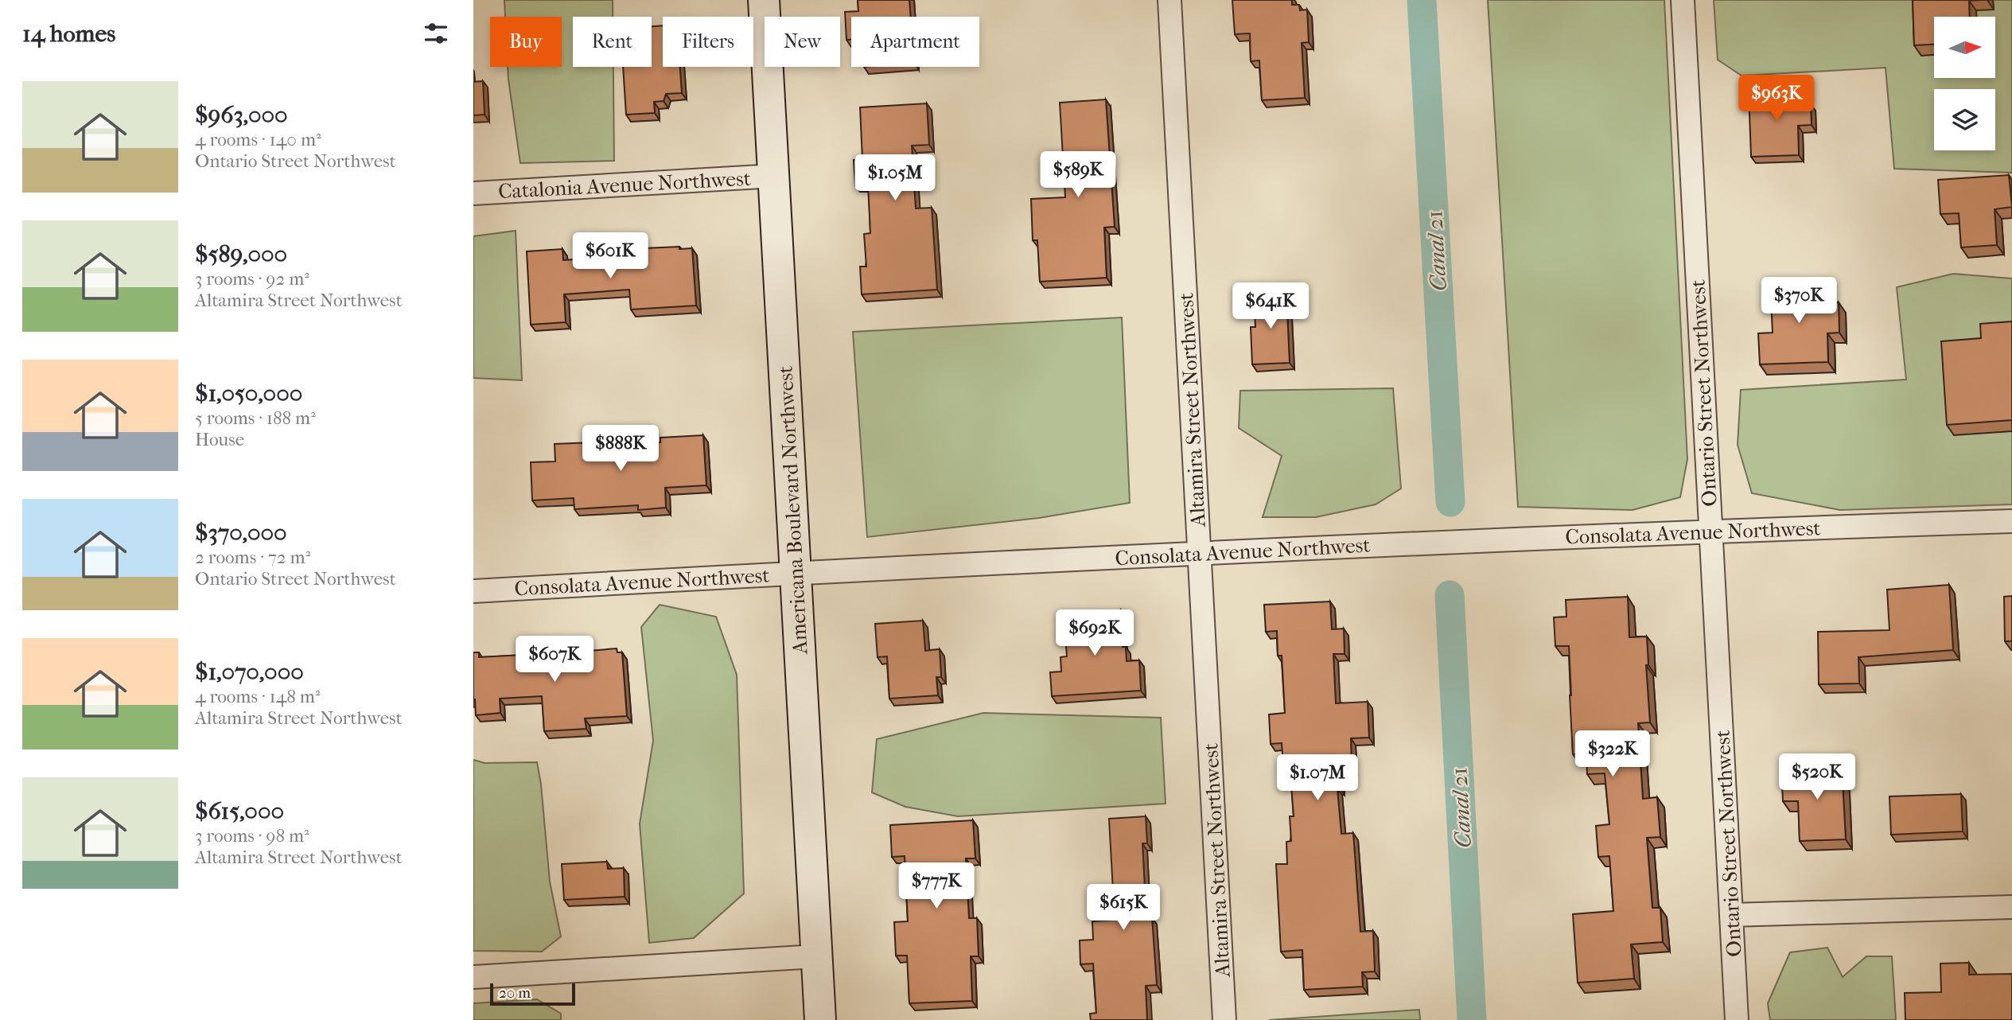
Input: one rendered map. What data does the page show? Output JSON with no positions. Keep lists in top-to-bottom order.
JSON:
{
  "streets": {
    "street": [
      "Catalonia Avenue Northwest",
      "Ontario Street Northwest",
      "Altamira Street Northwest",
      "Americana Boulevard Northwest",
      "Consolata Avenue Northwest"
    ]
  },
  "crossings": [
    ["Catalonia Avenue Northwest", "Americana Boulevard Northwest"],
    ["Ontario Street Northwest", "Consolata Avenue Northwest"],
    ["Altamira Street Northwest", "Consolata Avenue Northwest"],
    ["Americana Boulevard Northwest", "Consolata Avenue Northwest"]
  ],
  "water": ["Canal 21"],
  "scale_bar": "20 m",
  "north": "right",
  "page": {
    "heading": "14 homes",
    "chip": [
      "Buy",
      "Rent",
      "Filters",
      "New",
      "Apartment"
    ],
    "list": [
      {
        "name": "$963,000",
        "note": "4 rooms · 140 m² · Ontario Street Northwest"
      },
      {
        "name": "$589,000",
        "note": "3 rooms · 92 m² · Altamira Street Northwest"
      },
      {
        "name": "$1,050,000",
        "note": "5 rooms · 188 m² · House"
      },
      {
        "name": "$370,000",
        "note": "2 rooms · 72 m² · Ontario Street Northwest"
      },
      {
        "name": "$1,070,000",
        "note": "4 rooms · 148 m² · Altamira Street Northwest"
      },
      {
        "name": "$615,000",
        "note": "3 rooms · 98 m² · Altamira Street Northwest"
      }
    ],
    "price": [
      "$963K",
      "$589K",
      "$1.05M",
      "$601K",
      "$370K",
      "$641K",
      "$888K",
      "$692K",
      "$607K",
      "$322K",
      "$520K",
      "$1.07M",
      "$777K",
      "$615K"
    ],
    "scale": "20 m"
  }
}
